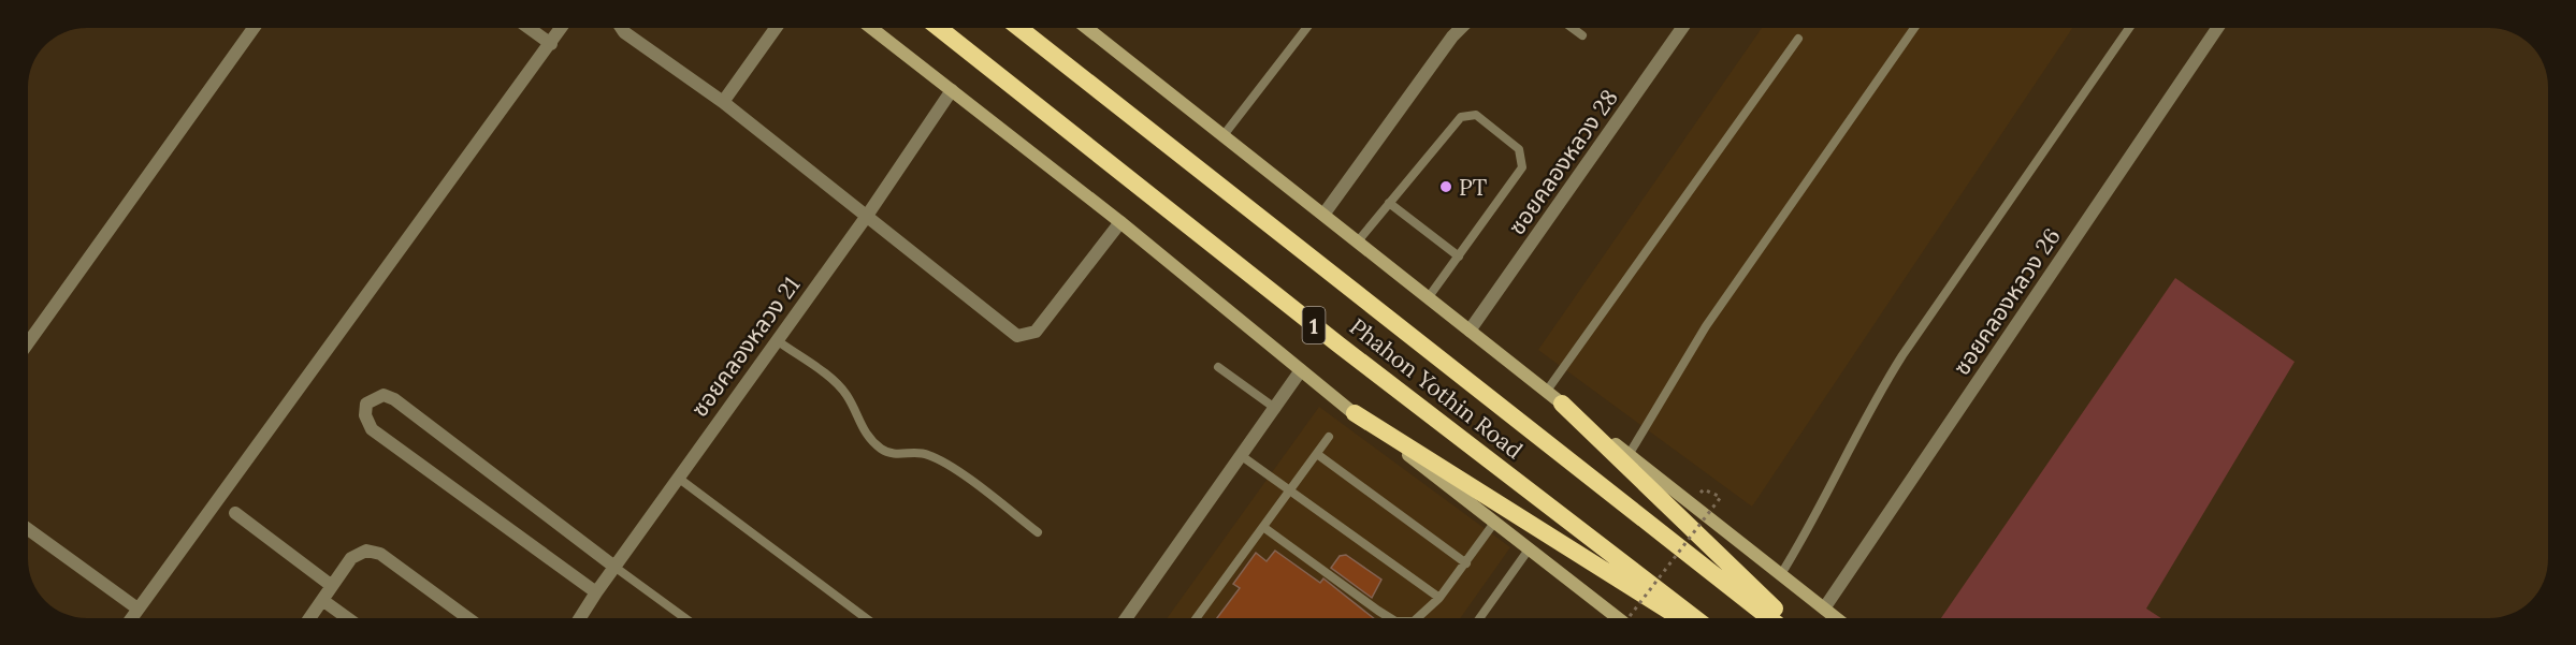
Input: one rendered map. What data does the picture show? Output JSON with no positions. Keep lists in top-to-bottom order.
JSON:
{
  "streets": {
    "highway": ["1", "Phahon Yothin Road"],
    "street": ["ซอยคลองหลวง 28", "ซอยคลองหลวง 26", "ซอยคลองหลวง 21"]
  },
  "crossings": [
    ["1", "ซอยคลองหลวง 21"]
  ],
  "places": ["PT"]
}
